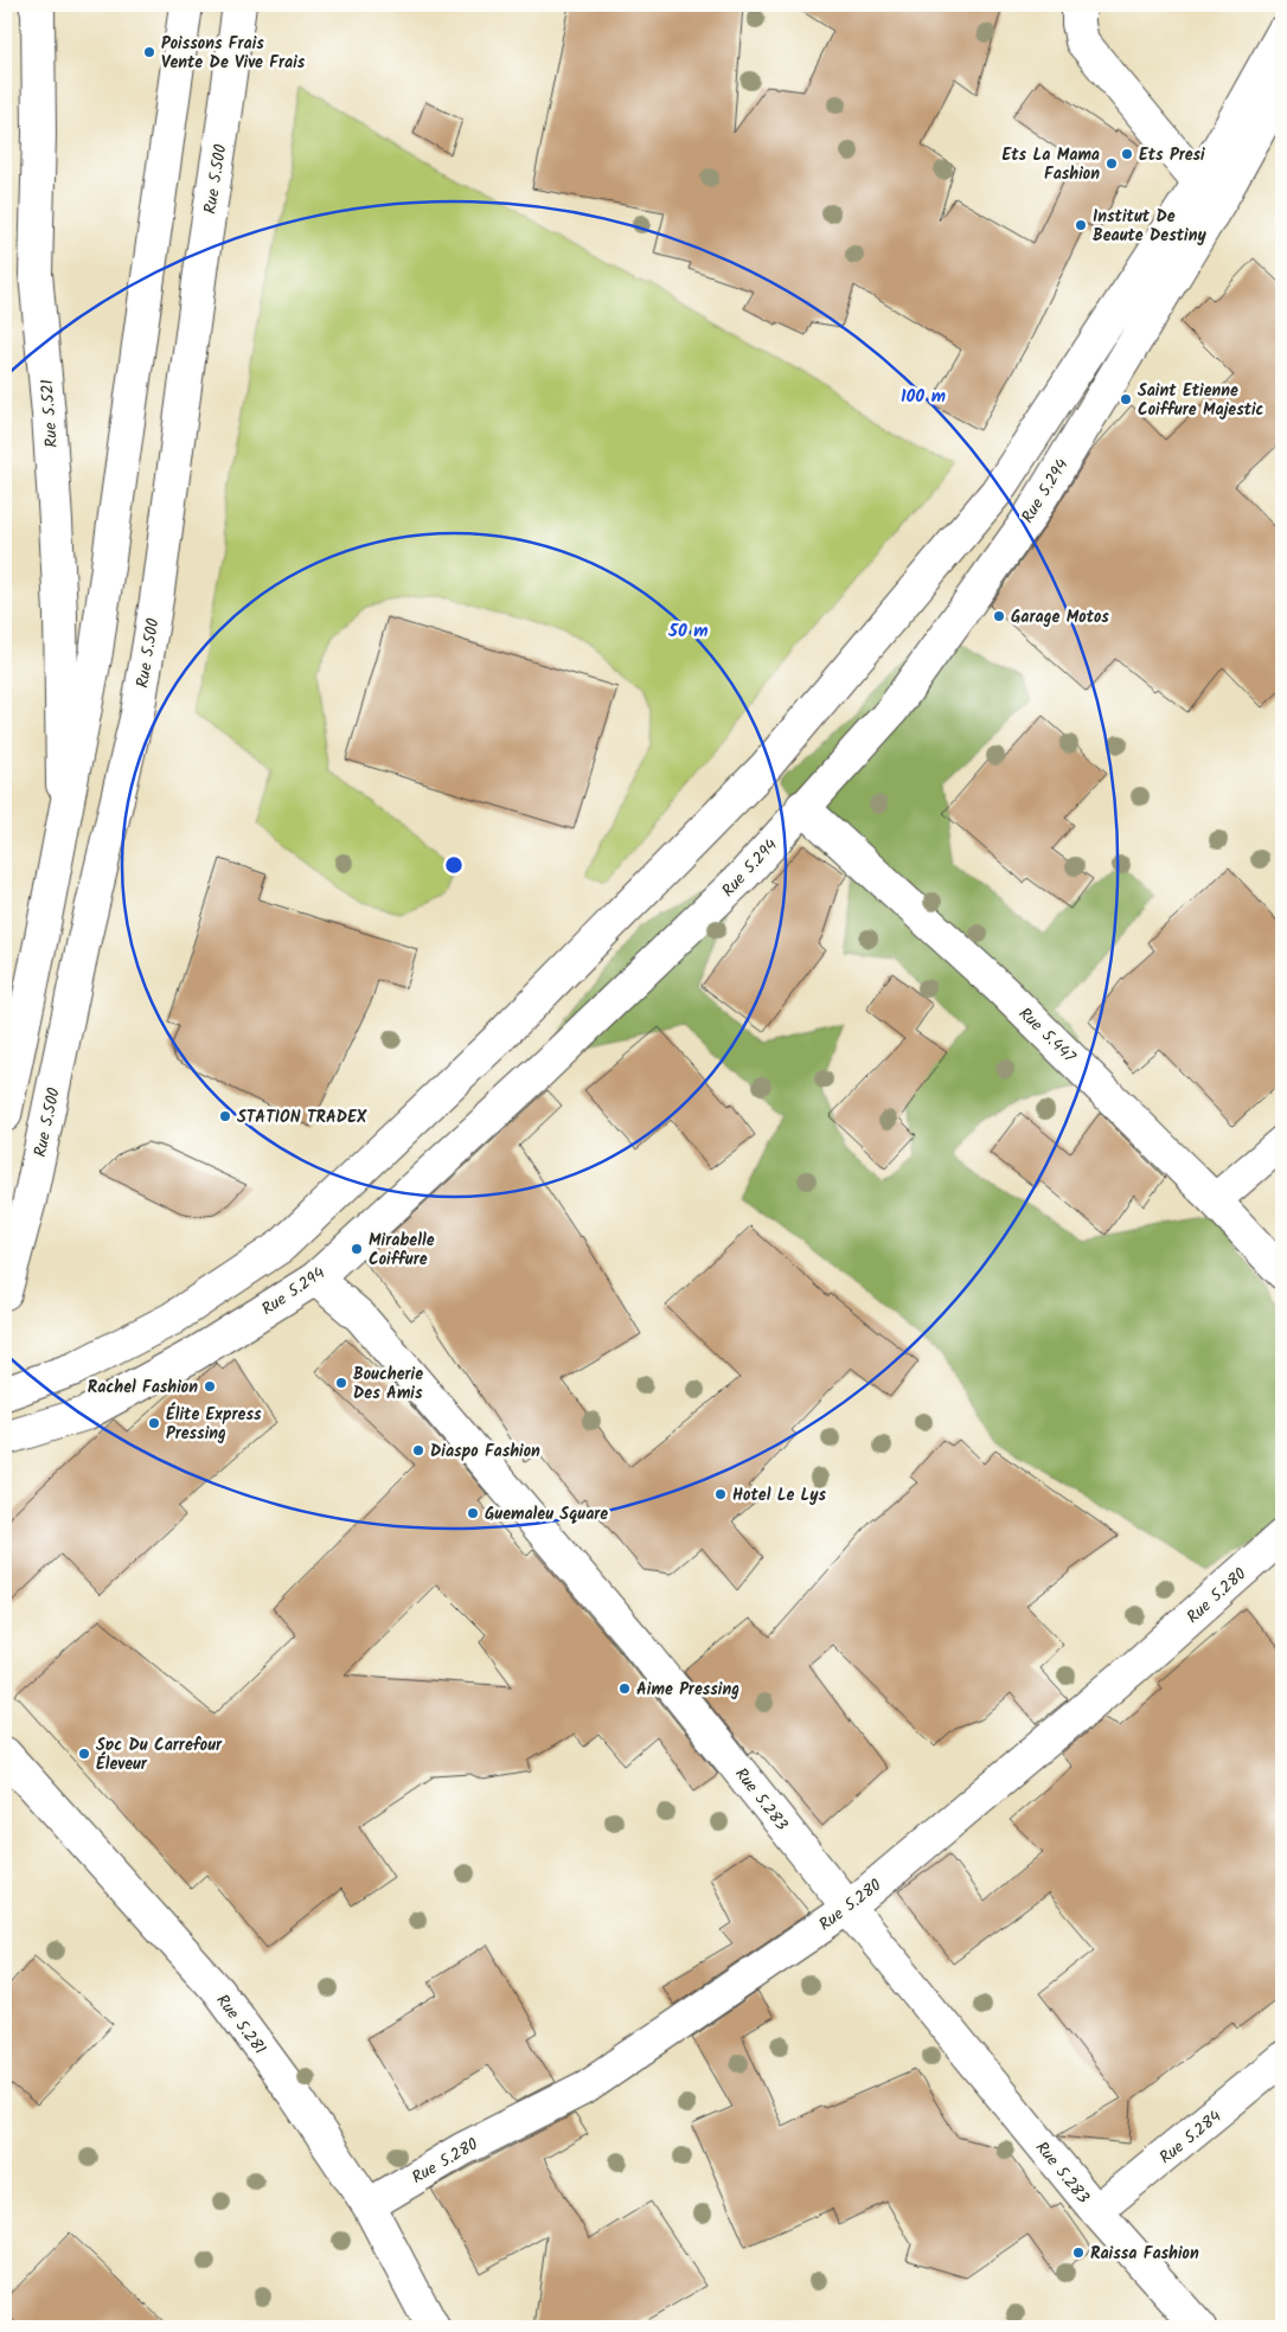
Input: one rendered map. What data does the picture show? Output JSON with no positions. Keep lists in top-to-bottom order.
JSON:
{
  "streets": {
    "main road": [
      "Rue 5.500",
      "Rue 5.521",
      "Rue 5.294",
      "Rue 5.447",
      "Rue 5.280",
      "Rue 5.283",
      "Rue 5.281",
      "Rue 5.284"
    ]
  },
  "crossings": [
    ["Rue 5.294", "Rue 5.447"],
    ["Rue 5.294", "Rue 5.283"],
    ["Rue 5.280", "Rue 5.283"],
    ["Rue 5.280", "Rue 5.281"],
    ["Rue 5.283", "Rue 5.284"]
  ],
  "places": [
    "Poissons Frais Vente De Vive Frais",
    "Ets Presi",
    "Ets La Mama Fashion",
    "Institut De Beaute Destiny",
    "Saint Etienne Coiffure Majestic",
    "Garage Motos",
    "STATION TRADEX",
    "Mirabelle Coiffure",
    "Boucherie Des Amis",
    "Rachel Fashion",
    "Élite Express Pressing",
    "Diaspo Fashion",
    "Hotel Le Lys",
    "Guemaleu Square",
    "Aime Pressing",
    "Spc Du Carrefour Éleveur",
    "Raissa Fashion"
  ],
  "rings": ["100 m", "50 m"]
}
